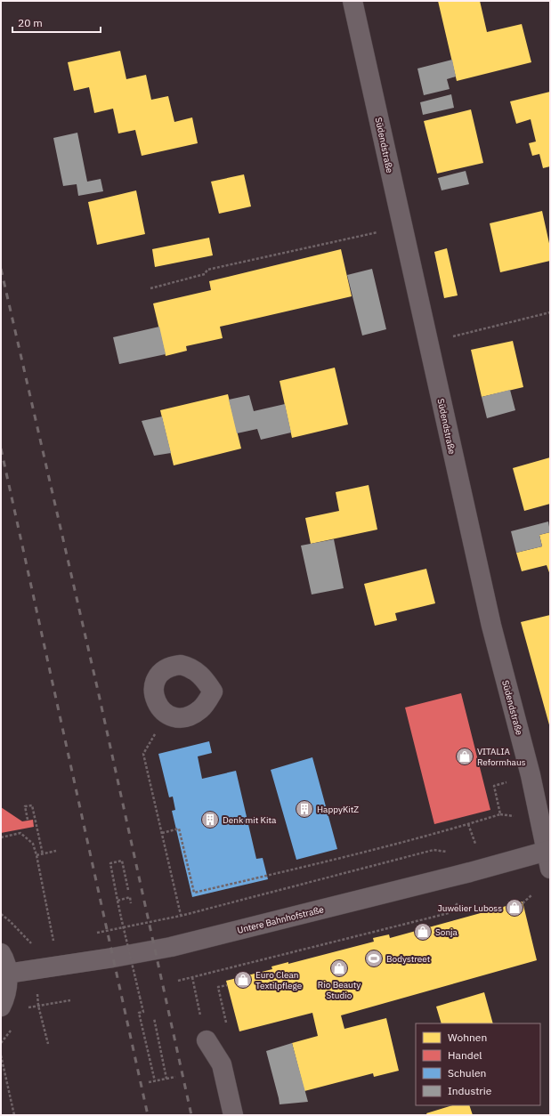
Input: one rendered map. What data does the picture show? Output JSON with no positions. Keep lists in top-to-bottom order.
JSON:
{
  "streets": {
    "street": ["Südendstraße", "Untere Bahnhofstraße"]
  },
  "crossings": [
    ["Südendstraße", "Untere Bahnhofstraße"]
  ],
  "places": {
    "shop": [
      "VITALIA Reformhaus",
      "Juwelier Luboss",
      "Sonja",
      "Rio Beauty Studio",
      "Euro Clean Textilpflege"
    ],
    "building": ["HappyKitZ", "Denk mit Kita"],
    "sports": ["Bodystreet"]
  },
  "legend": [
    "Wohnen",
    "Handel",
    "Schulen",
    "Industrie"
  ],
  "scale_bar": "20 m"
}
